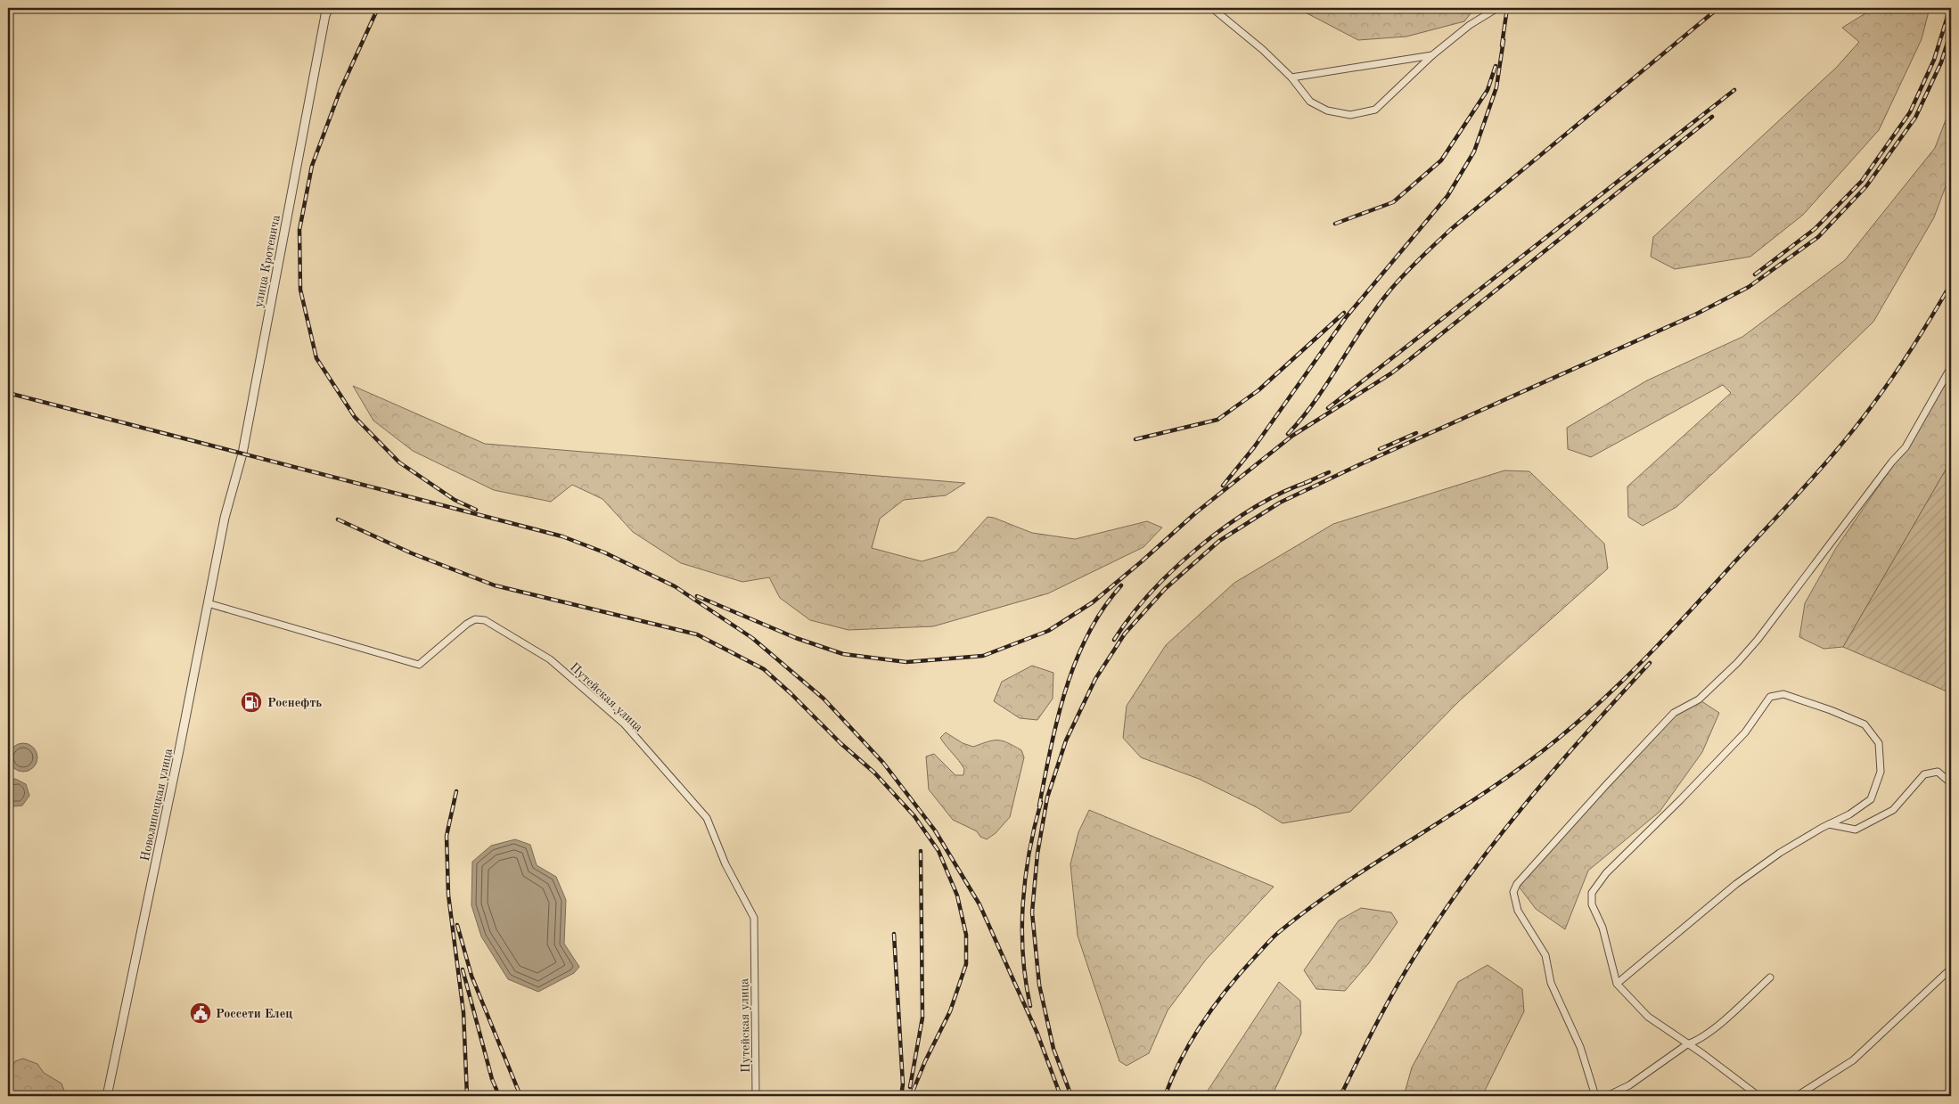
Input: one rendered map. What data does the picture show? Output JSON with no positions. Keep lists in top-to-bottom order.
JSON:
{
  "streets": {
    "street": ["улица Кротевича", "Путейская улица", "Новолипецкая улица"]
  },
  "crossings": [
    ["улица Кротевича", "Новолипецкая улица"],
    ["Путейская улица", "Новолипецкая улица"]
  ],
  "places": {
    "fuel station": ["Роснефть"],
    "public building": ["Россети Елец"]
  }
}
